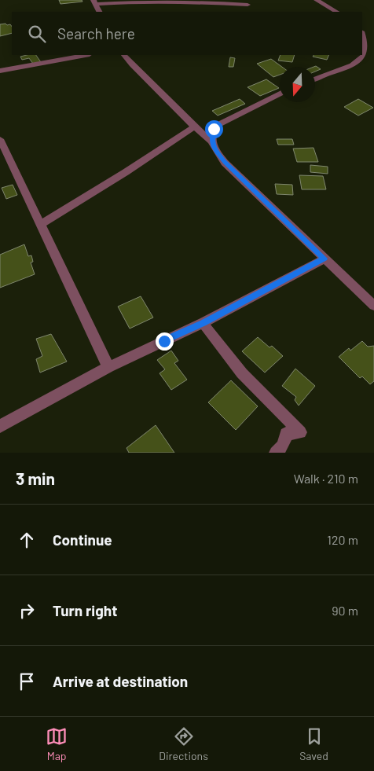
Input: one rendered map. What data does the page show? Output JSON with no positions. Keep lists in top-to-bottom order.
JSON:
{
  "north": "bottom",
  "page": {
    "search": "Search here",
    "heading": ["3 min", "Walk · 210 m"],
    "list": [
      ["Continue", "120 m"],
      ["Turn right", "90 m"],
      "Arrive at destination"
    ],
    "nav": ["Map", "Directions", "Saved"]
  }
}
